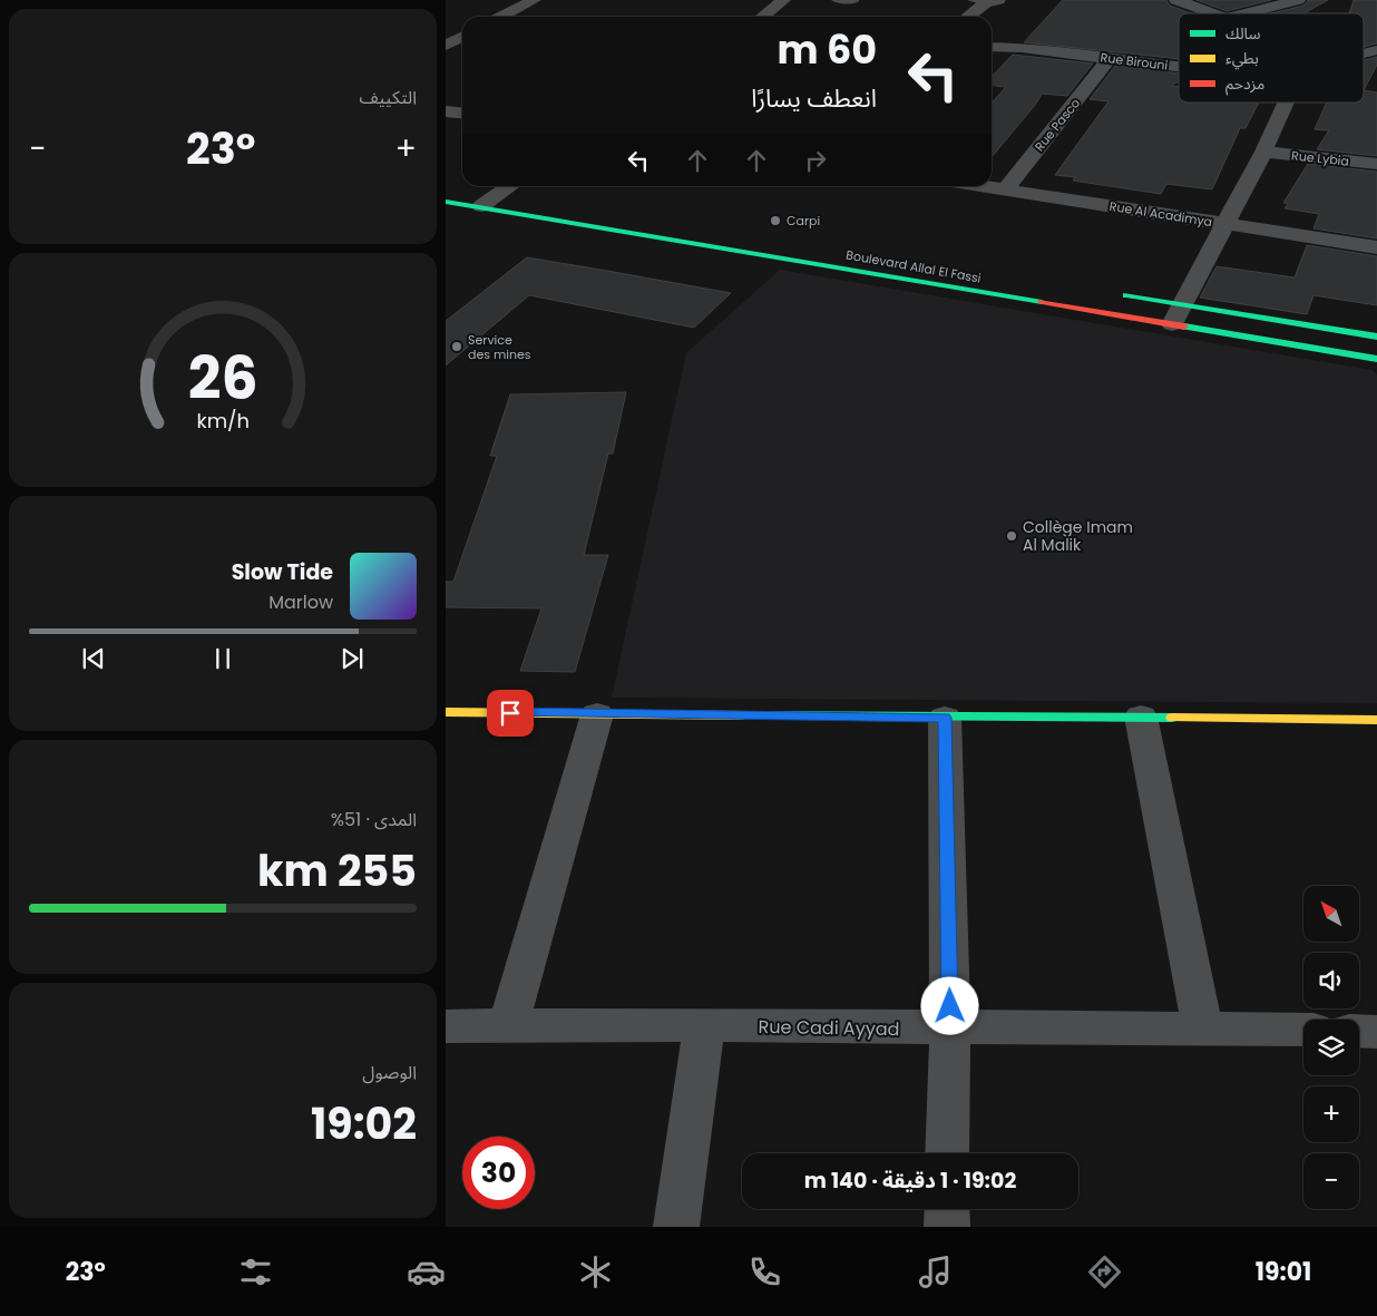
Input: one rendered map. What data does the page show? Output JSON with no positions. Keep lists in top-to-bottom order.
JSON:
{
  "streets": {
    "main road": ["Boulevard Allal El Fassi"],
    "street": [
      "Rue Birouni",
      "Rue Pasco",
      "Rue Lybia",
      "Rue Al Acadimya",
      "Rue Cadi Ayyad"
    ]
  },
  "crossings": [
    ["Rue Birouni", "Rue Pasco"],
    ["Rue Pasco", "Rue Al Acadimya"]
  ],
  "places": ["Carpi", "Service des mines", "Collège Imam Al Malik"],
  "legend": ["سالك", "بطيء", "مزدحم"],
  "north": "top left",
  "page": {
    "tile": [
      "التكييف",
      ["المدى · 51%", "255 km"],
      ["الوصول", "19:02"]
    ],
    "turn": ["60 m", "انعطف يسارًا"],
    "heat": ["−", "23°", "+"],
    "song": ["Slow Tide", "Marlow"],
    "map_buttons": ["+", "−"],
    "limit": "30",
    "trip": "19:02 · 1 دقيقة · 140 m",
    "tabs": ["19:01", "23°"],
    "gauge": ["26", "km/h"]
  }
}
